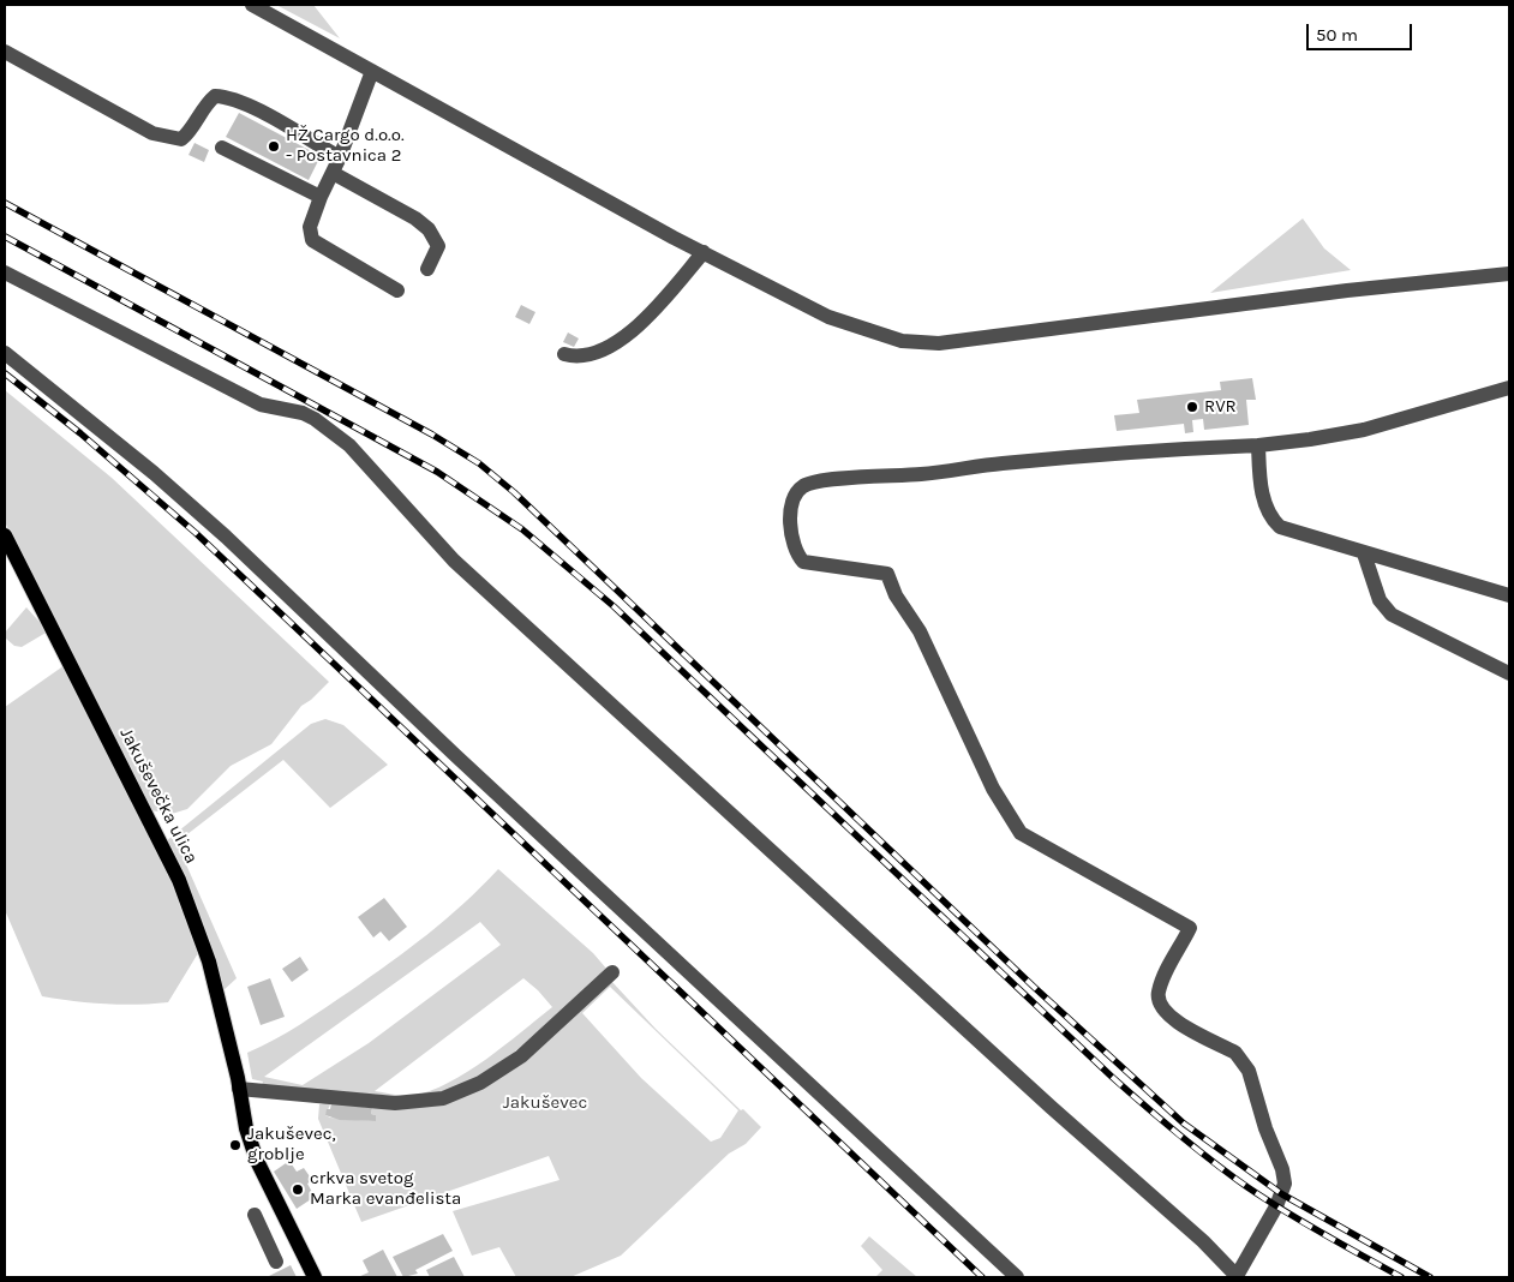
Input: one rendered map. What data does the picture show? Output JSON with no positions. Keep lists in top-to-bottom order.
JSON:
{
  "streets": {
    "main road": ["Jakuševečka ulica"]
  },
  "parks": ["Jakuševec"],
  "places": [
    "HŽ Cargo d.o.o. - Postavnica 2",
    "RVR",
    "Jakuševec, groblje",
    "crkva svetog Marka evanđelista"
  ],
  "scale_bar": "50 m"
}
